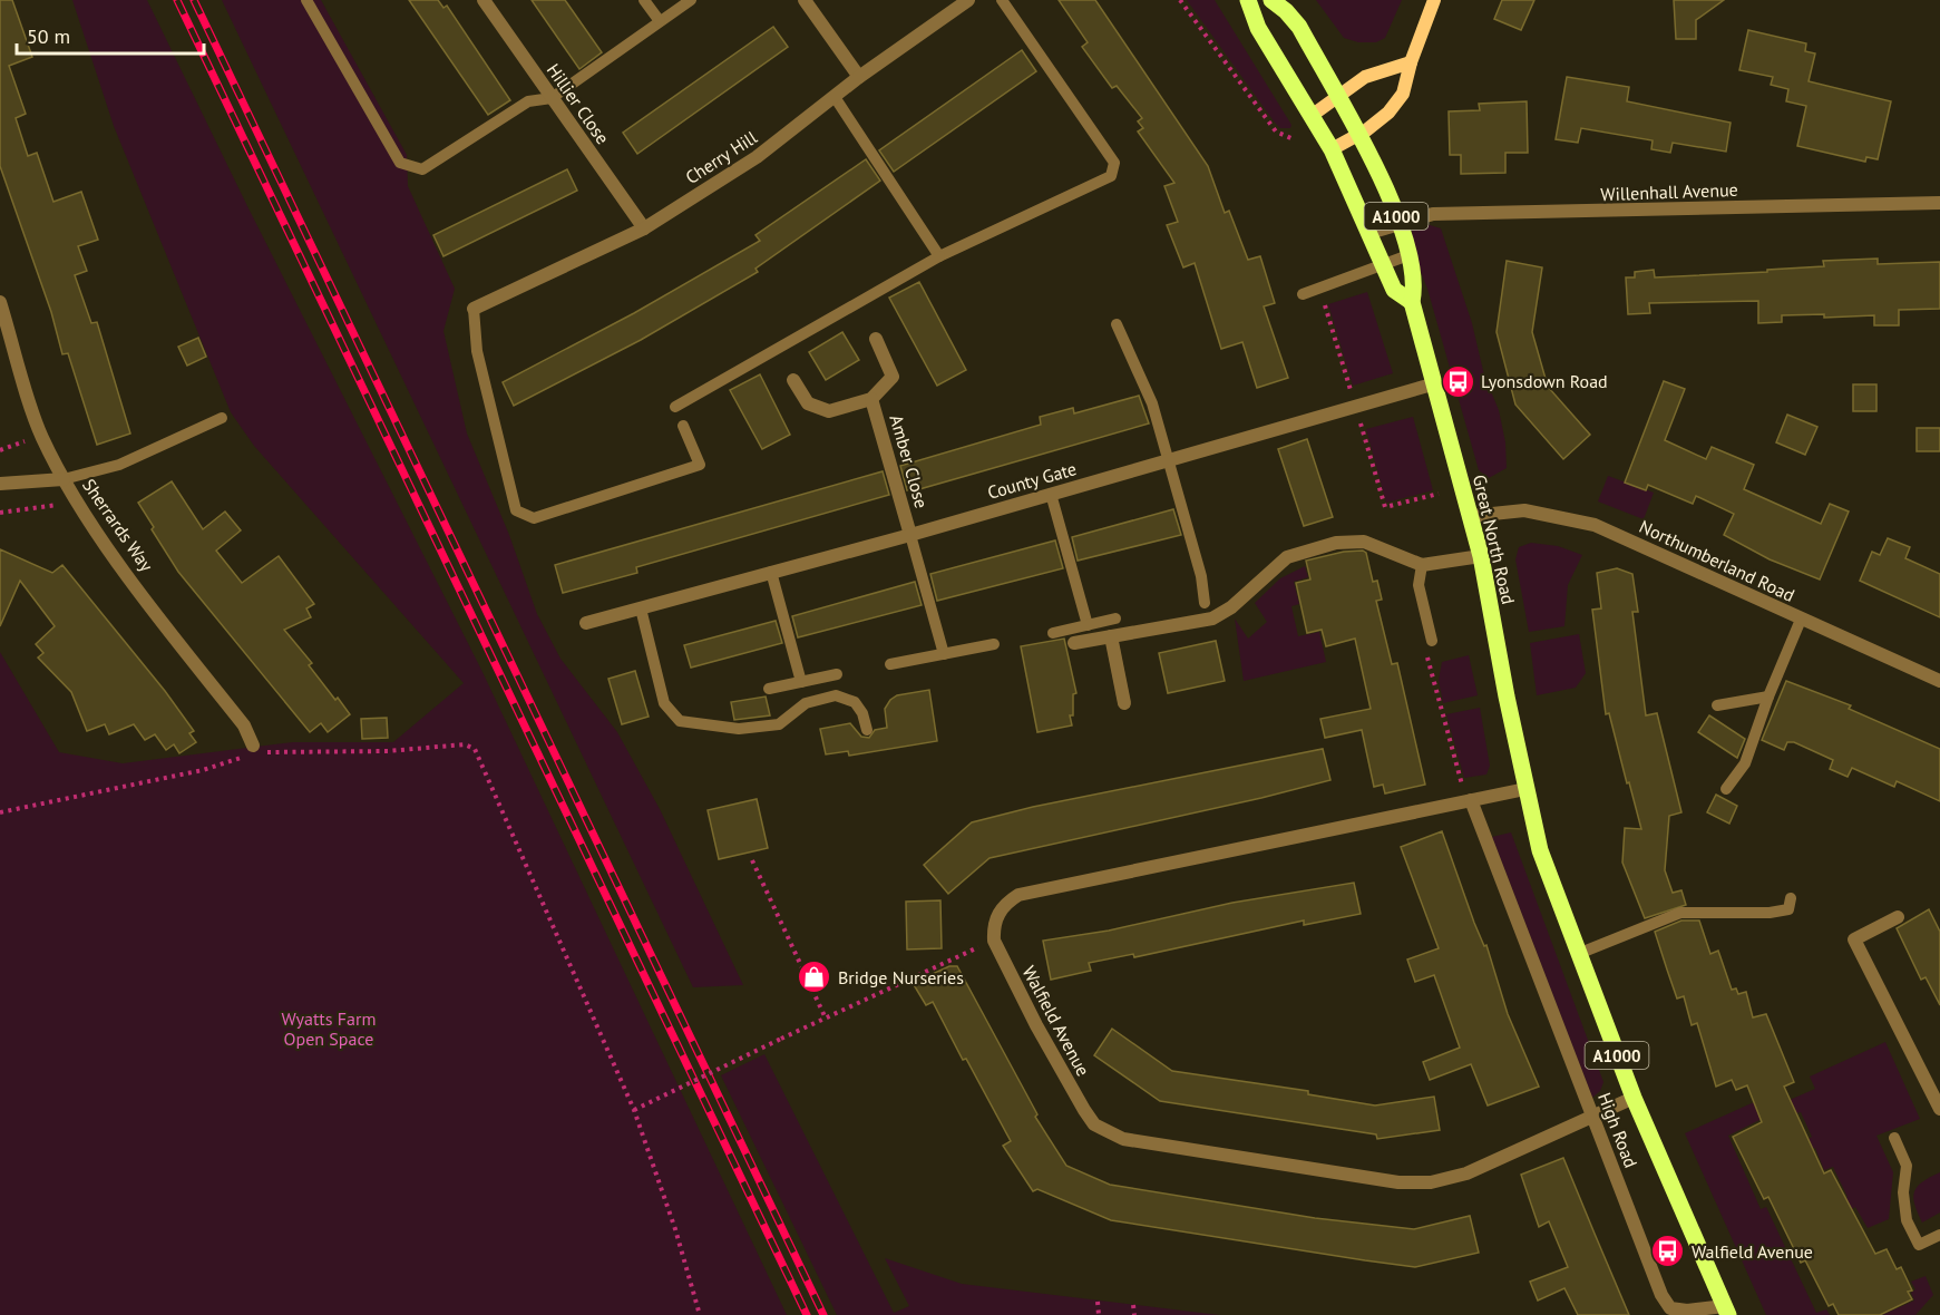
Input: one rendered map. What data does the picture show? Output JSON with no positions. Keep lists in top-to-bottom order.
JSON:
{
  "streets": {
    "main road": ["A1000", "Great North Road", "High Road"],
    "street": [
      "Hillier Close",
      "Cherry Hill",
      "Willenhall Avenue",
      "Amber Close",
      "County Gate",
      "Sherrards Way",
      "Northumberland Road",
      "Walfield Avenue"
    ]
  },
  "crossings": [
    ["Hillier Close", "Cherry Hill"],
    ["Willenhall Avenue", "A1000"],
    ["Willenhall Avenue", "Great North Road"],
    ["A1000", "Great North Road"],
    ["Amber Close", "County Gate"],
    ["County Gate", "Great North Road"],
    ["Great North Road", "Northumberland Road"],
    ["Great North Road", "High Road"],
    ["Walfield Avenue", "High Road"]
  ],
  "parks": ["Wyatts Farm Open Space"],
  "places": {
    "bus stop": ["Lyonsdown Road", "Walfield Avenue"],
    "shop": ["Bridge Nurseries"]
  },
  "scale_bar": "50 m"
}
